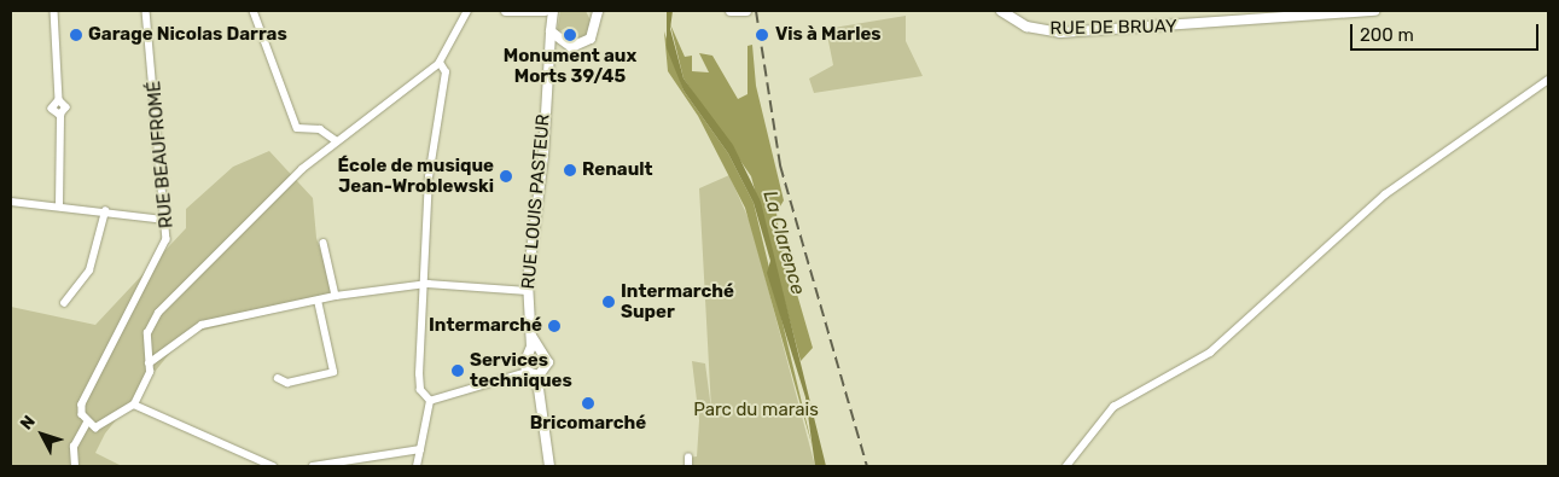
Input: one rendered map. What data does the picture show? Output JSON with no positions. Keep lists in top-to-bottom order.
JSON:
{
  "streets": {
    "main road": ["RUE DE BRUAY", "RUE LOUIS PASTEUR"],
    "street": ["RUE BEAUFROMÉ"]
  },
  "water": ["La Clarence"],
  "parks": ["Parc du marais"],
  "places": [
    "Garage Nicolas Darras",
    "Monument aux Morts 39/45",
    "Vis à Marles",
    "Renault",
    "École de musique Jean-Wroblewski",
    "Intermarché Super",
    "Intermarché",
    "Services techniques",
    "Bricomarché"
  ],
  "scale_bar": "200 m",
  "north": "top left"
}
